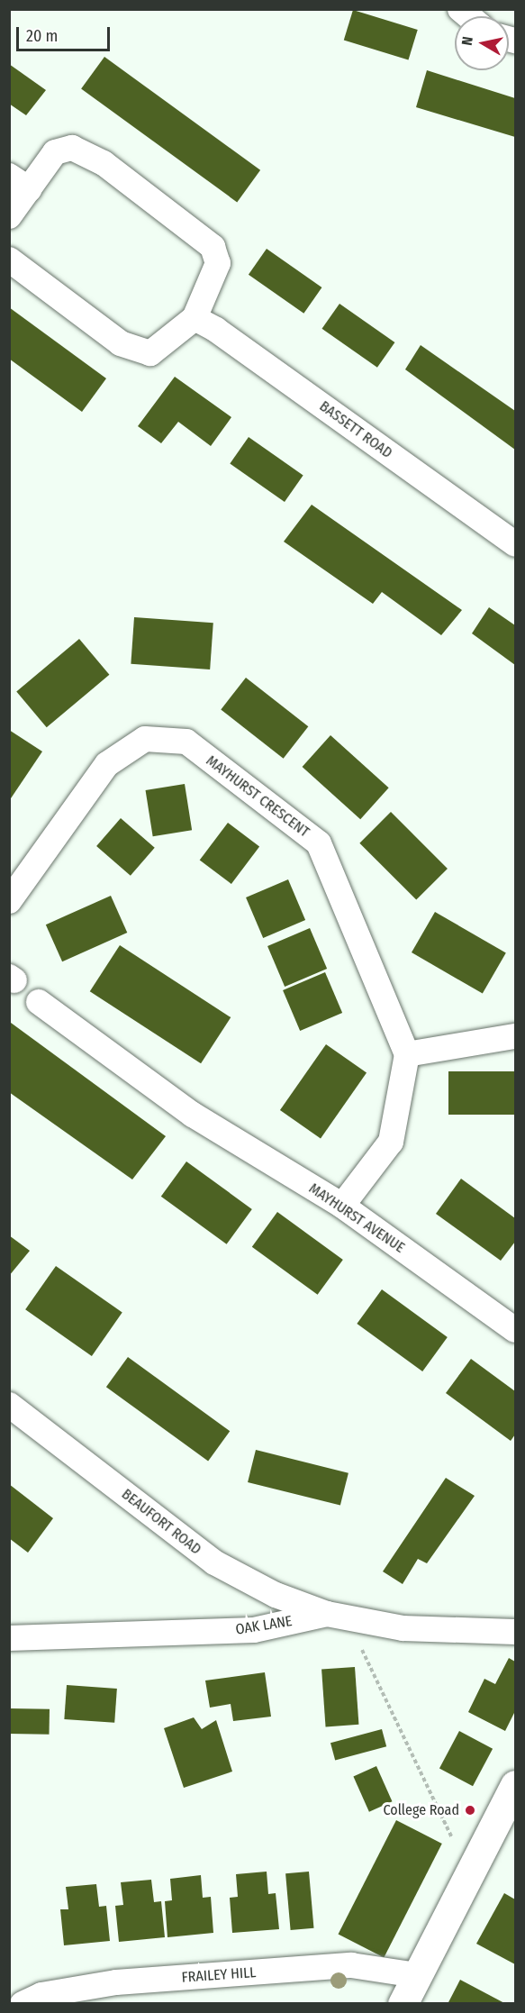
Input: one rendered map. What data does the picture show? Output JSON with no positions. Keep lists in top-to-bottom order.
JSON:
{
  "streets": {
    "street": [
      "BASSETT ROAD",
      "MAYHURST CRESCENT",
      "MAYHURST AVENUE",
      "BEAUFORT ROAD",
      "OAK LANE",
      "FRAILEY HILL"
    ]
  },
  "crossings": [
    ["BEAUFORT ROAD", "OAK LANE"]
  ],
  "places": ["College Road"],
  "scale_bar": "20 m",
  "north": "left"
}
